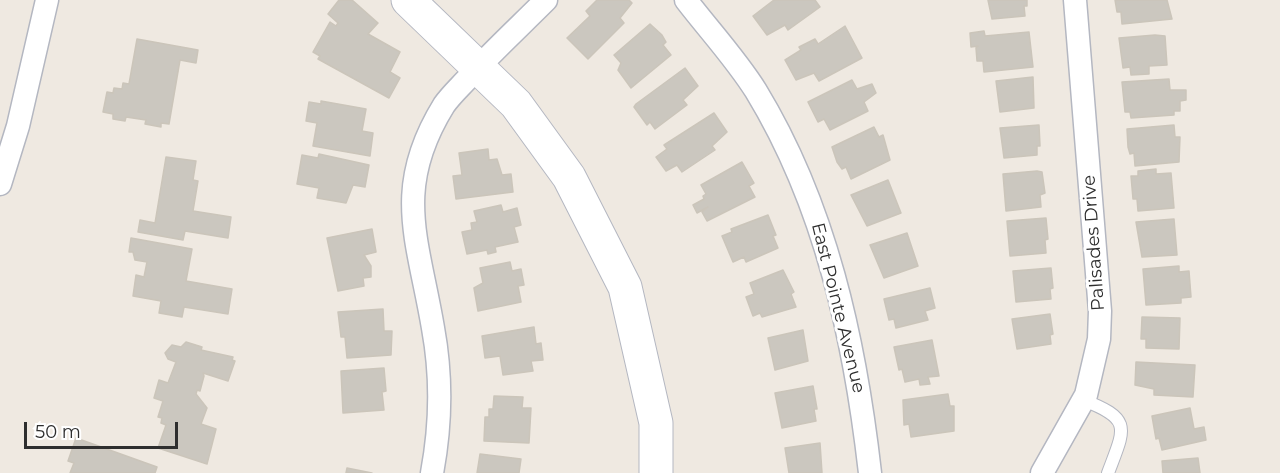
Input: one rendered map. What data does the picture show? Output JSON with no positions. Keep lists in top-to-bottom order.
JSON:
{
  "streets": {
    "street": ["Palisades Drive", "East Pointe Avenue"]
  },
  "scale_bar": "50 m"
}
